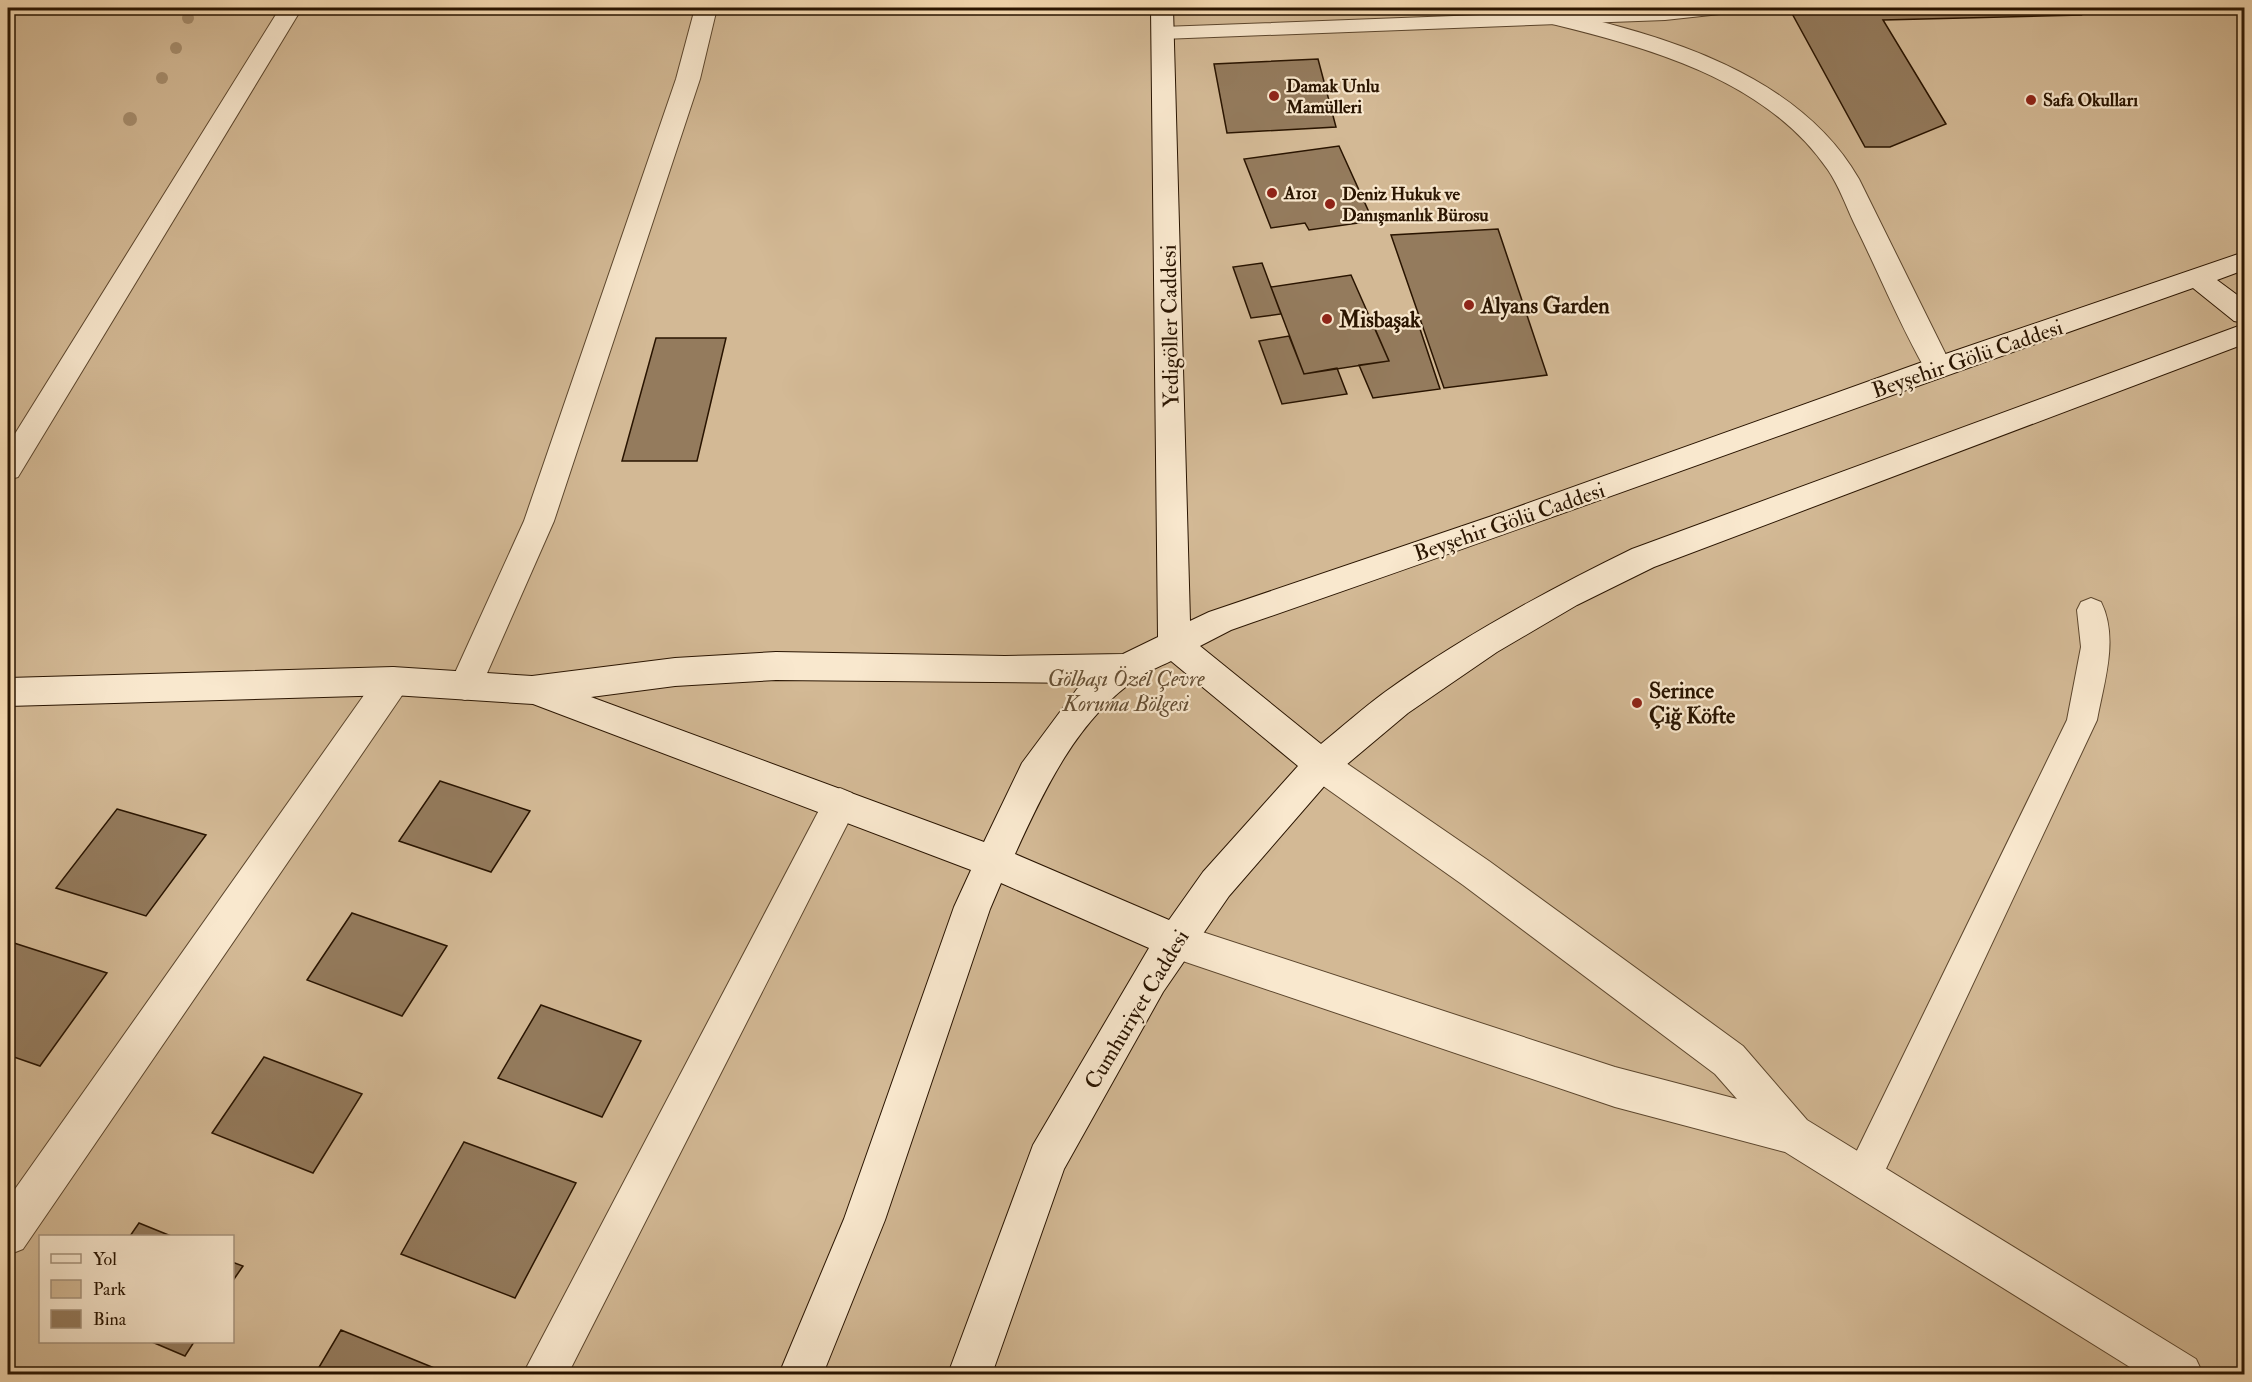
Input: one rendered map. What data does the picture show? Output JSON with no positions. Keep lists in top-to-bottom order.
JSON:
{
  "streets": {
    "street": ["Yedigöller Caddesi", "Beyşehir Gölü Caddesi", "Cumhuriyet Caddesi"]
  },
  "crossings": [
    ["Yedigöller Caddesi", "Beyşehir Gölü Caddesi"]
  ],
  "parks": ["Gölbaşı Özel Çevre Koruma Bölgesi"],
  "places": [
    "Damak Unlu Mamülleri",
    "Safa Okulları",
    "A101",
    "Deniz Hukuk ve Danışmanlık Bürosu",
    "Alyans Garden",
    "Misbaşak",
    "Serince Çiğ Köfte"
  ],
  "legend": ["Yol", "Park", "Bina"]
}
